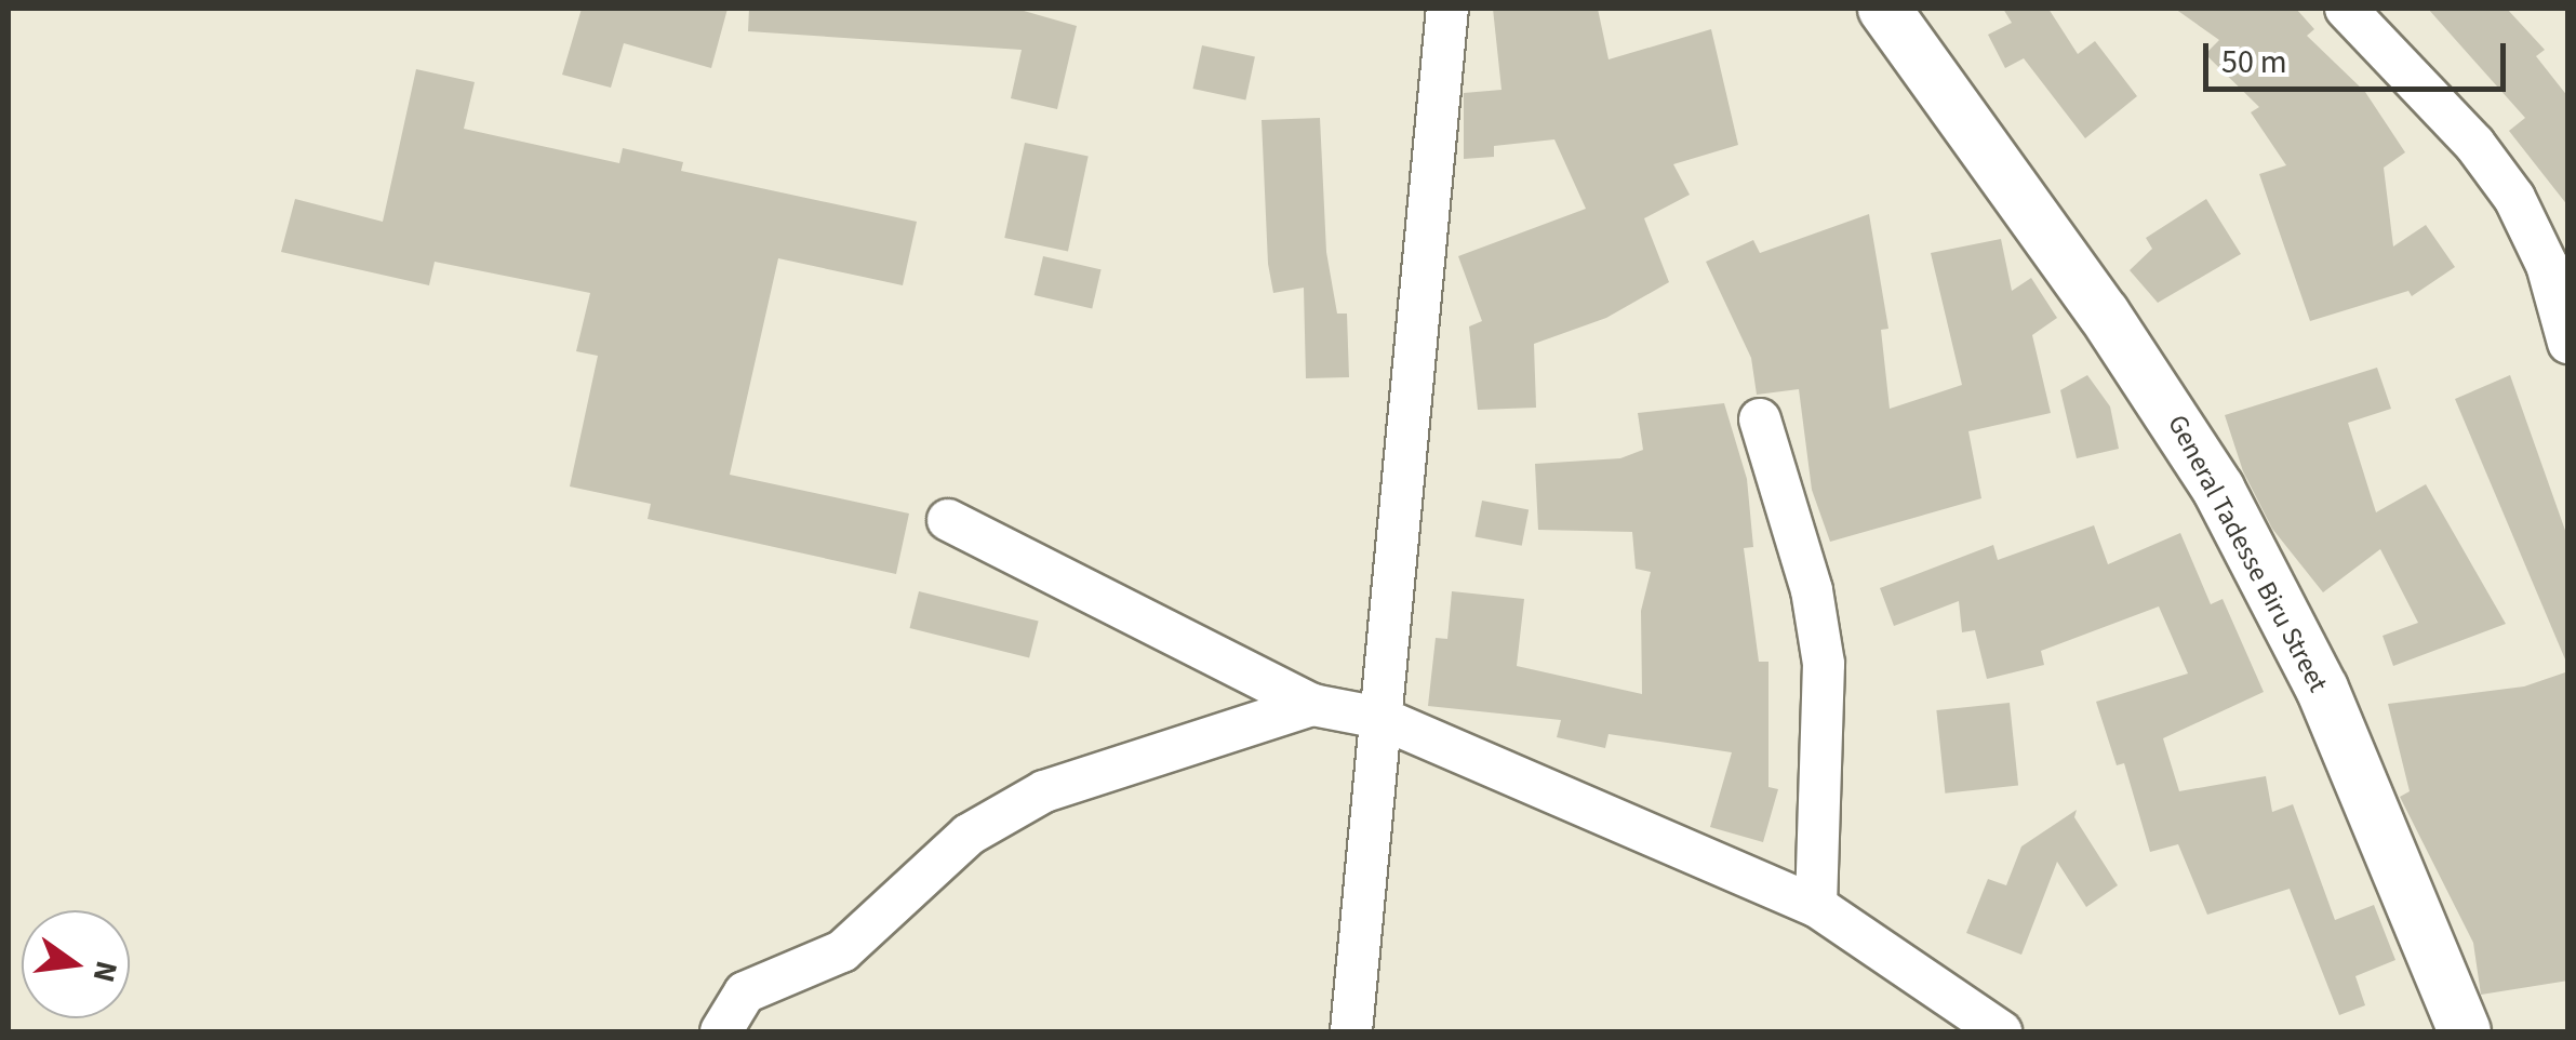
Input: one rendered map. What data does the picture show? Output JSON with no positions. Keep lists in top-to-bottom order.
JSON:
{
  "streets": {
    "street": ["General Tadesse Biru Street"]
  },
  "scale_bar": "50 m",
  "north": "right"
}
